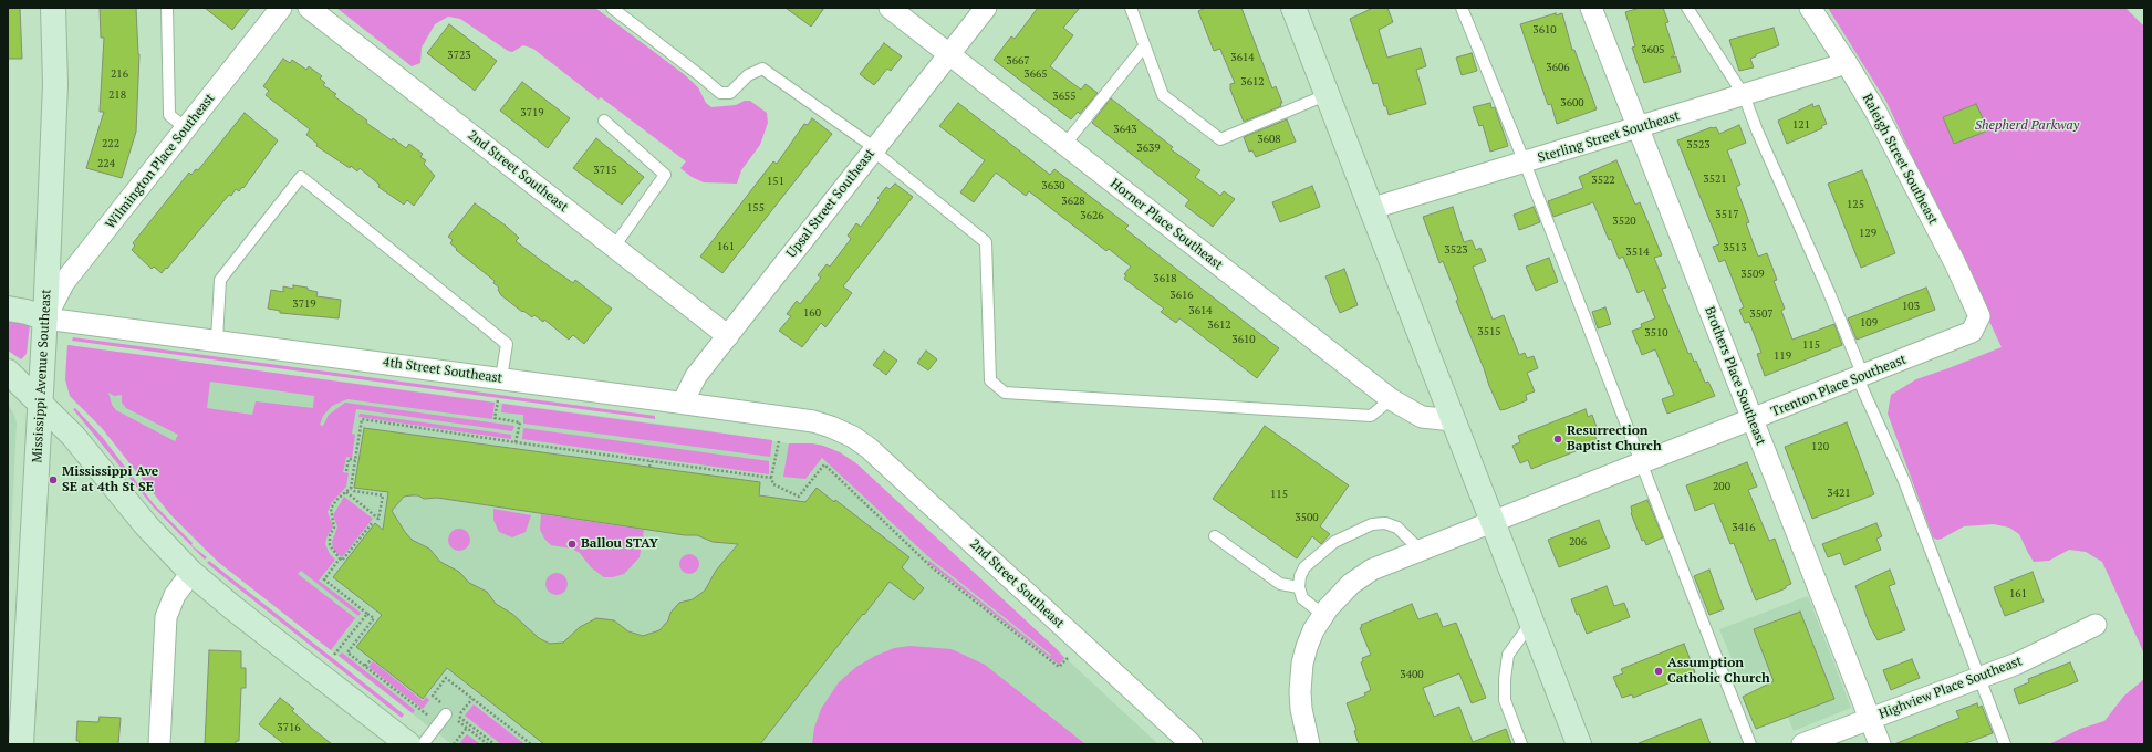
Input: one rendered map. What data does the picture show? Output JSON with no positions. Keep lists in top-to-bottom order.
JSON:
{
  "streets": {
    "main road": ["Mississippi Avenue Southeast"],
    "street": [
      "Sterling Street Southeast",
      "Raleigh Street Southeast",
      "Wilmington Place Southeast",
      "2nd Street Southeast",
      "Upsal Street Southeast",
      "Horner Place Southeast",
      "4th Street Southeast",
      "Brothers Place Southeast",
      "Trenton Place Southeast",
      "Highview Place Southeast"
    ]
  },
  "crossings": [
    ["Sterling Street Southeast", "Raleigh Street Southeast"],
    ["Sterling Street Southeast", "Brothers Place Southeast"],
    ["Raleigh Street Southeast", "Trenton Place Southeast"],
    ["Wilmington Place Southeast", "4th Street Southeast"],
    ["Wilmington Place Southeast", "Mississippi Avenue Southeast"],
    ["2nd Street Southeast", "Upsal Street Southeast"],
    ["2nd Street Southeast", "4th Street Southeast"],
    ["Upsal Street Southeast", "Horner Place Southeast"],
    ["Upsal Street Southeast", "4th Street Southeast"],
    ["4th Street Southeast", "Mississippi Avenue Southeast"],
    ["Brothers Place Southeast", "Trenton Place Southeast"],
    ["Brothers Place Southeast", "Highview Place Southeast"]
  ],
  "parks": ["Shepherd Parkway"],
  "places": [
    "Resurrection Baptist Church",
    "Mississippi Ave SE at 4th St SE",
    "Ballou STAY",
    "Assumption Catholic Church"
  ],
  "house_numbers": [
    "3610",
    "3605",
    "3723",
    "3614",
    "3667",
    "3606",
    "216",
    "3665",
    "3612",
    "218",
    "3655",
    "3600",
    "3719",
    "121",
    "3643",
    "3608",
    "222",
    "3523",
    "3639",
    "224",
    "3715",
    "3521",
    "3522",
    "151",
    "3630",
    "3628",
    "125",
    "155",
    "3517",
    "3626",
    "3520",
    "129",
    "161",
    "3513",
    "3523",
    "3514",
    "3509",
    "3618",
    "3616",
    "3719",
    "103",
    "3614",
    "160",
    "3507",
    "109",
    "3612",
    "3515",
    "3510",
    "3610",
    "115",
    "119",
    "120",
    "200",
    "3421",
    "115",
    "3500",
    "3416",
    "206",
    "161",
    "3400",
    "3716"
  ]
}
